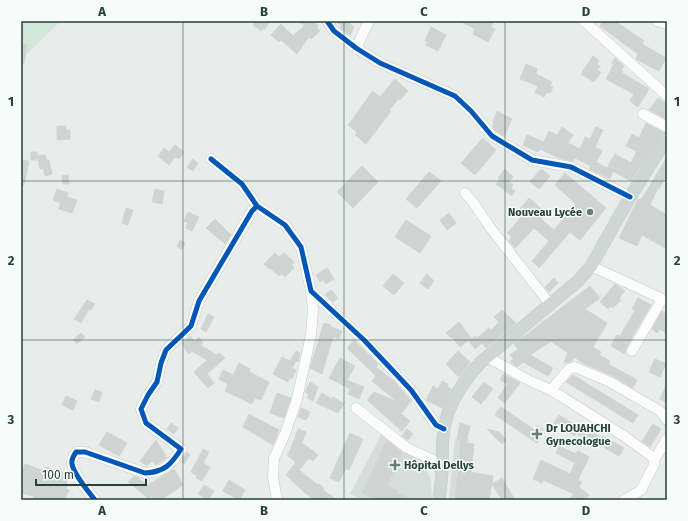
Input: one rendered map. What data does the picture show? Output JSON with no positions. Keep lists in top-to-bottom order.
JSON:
{
  "places": {
    "other": ["Nouveau Lycée"],
    "health": ["Dr LOUAHCHI Gynecologue", "Hôpital Dellys"]
  },
  "scale_bar": "100 m",
  "grid": {
    "columns": [
      "A",
      "B",
      "C",
      "D"
    ],
    "rows": ["1", "2", "3"]
  }
}
